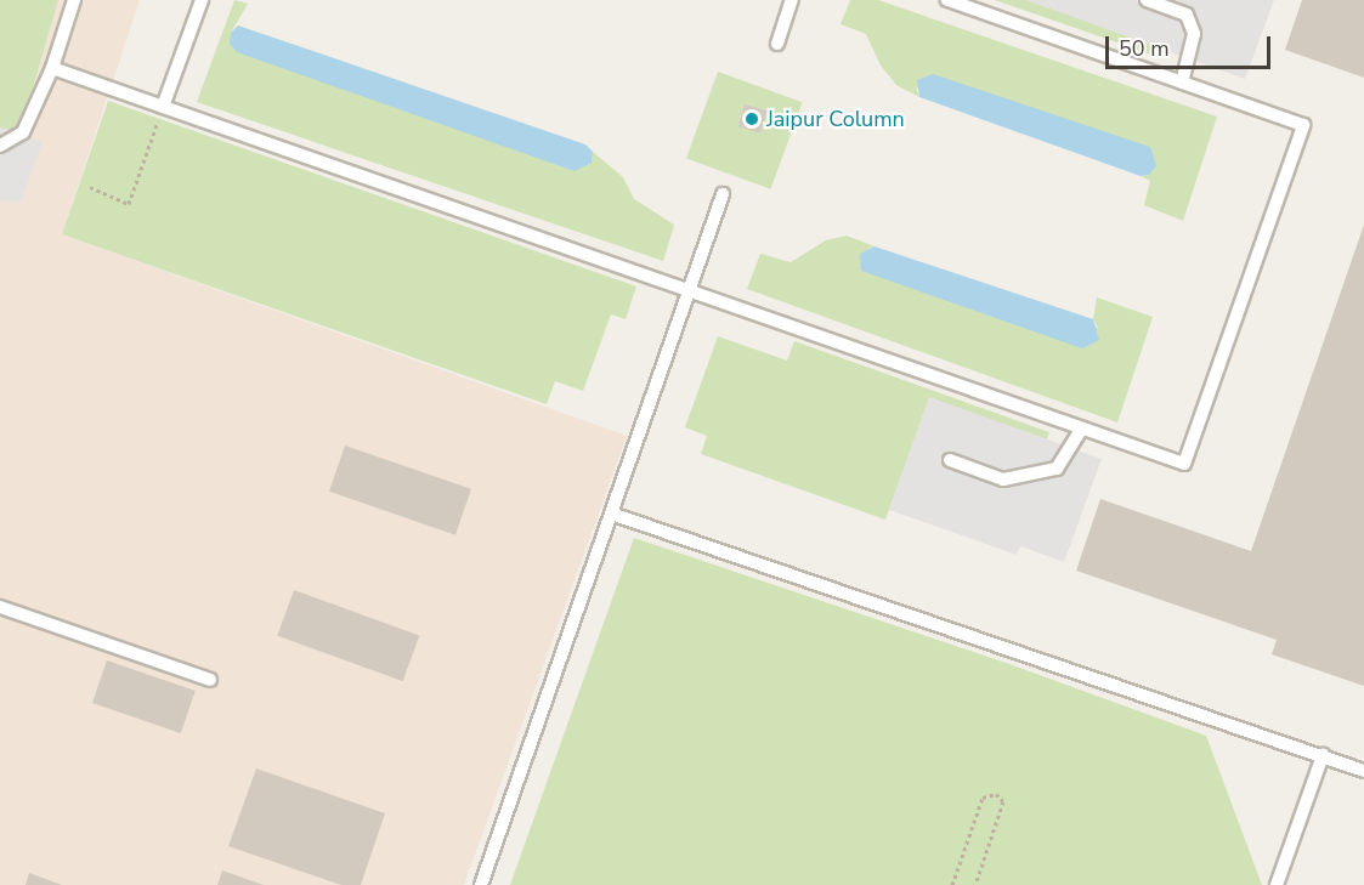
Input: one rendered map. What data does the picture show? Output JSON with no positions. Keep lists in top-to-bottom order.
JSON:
{
  "places": ["Jaipur Column"],
  "scale_bar": "50 m"
}
